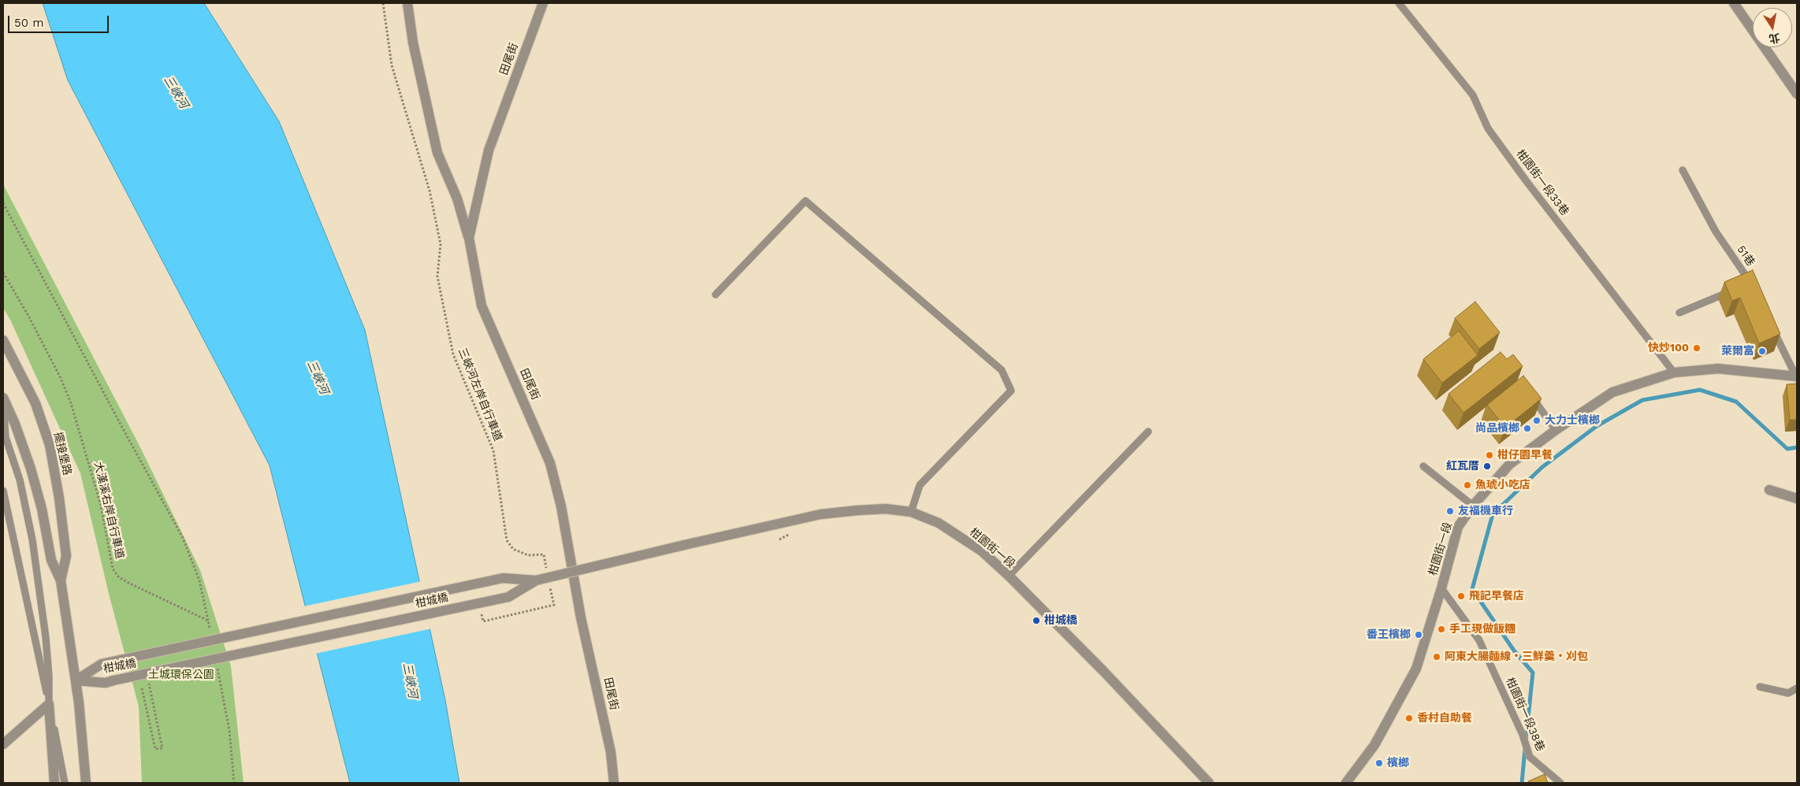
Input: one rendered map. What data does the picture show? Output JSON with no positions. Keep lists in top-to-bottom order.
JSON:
{
  "streets": {
    "street": [
      "田尾街",
      "擺接堡路",
      "柑園街一段",
      "柑城橋"
    ],
    "lane": ["柑園街一段33巷", "51巷", "柑園街一段38巷"],
    "path": ["三峽河左岸自行車道", "大漢溪右岸自行車道"]
  },
  "crossings": [
    ["柑園街一段33巷", "柑園街一段"],
    ["擺接堡路", "柑城橋"],
    ["柑園街一段", "柑城橋"],
    ["柑園街一段", "柑園街一段38巷"]
  ],
  "water": ["三峽河"],
  "parks": ["土城環保公園"],
  "places": [
    "快炒100",
    "萊爾富",
    "大力士檳榔",
    "尚品檳榔",
    "柑仔園早餐",
    "紅瓦厝",
    "魚琥小吃店",
    "友福機車行",
    "飛記早餐店",
    "柑城橋",
    "手工現做飯糰",
    "番王檳榔",
    "阿東大腸麵線‧三鮮羹‧刈包",
    "香村自助餐",
    "檳榔"
  ],
  "scale_bar": "50 m",
  "north": "bottom"
}
